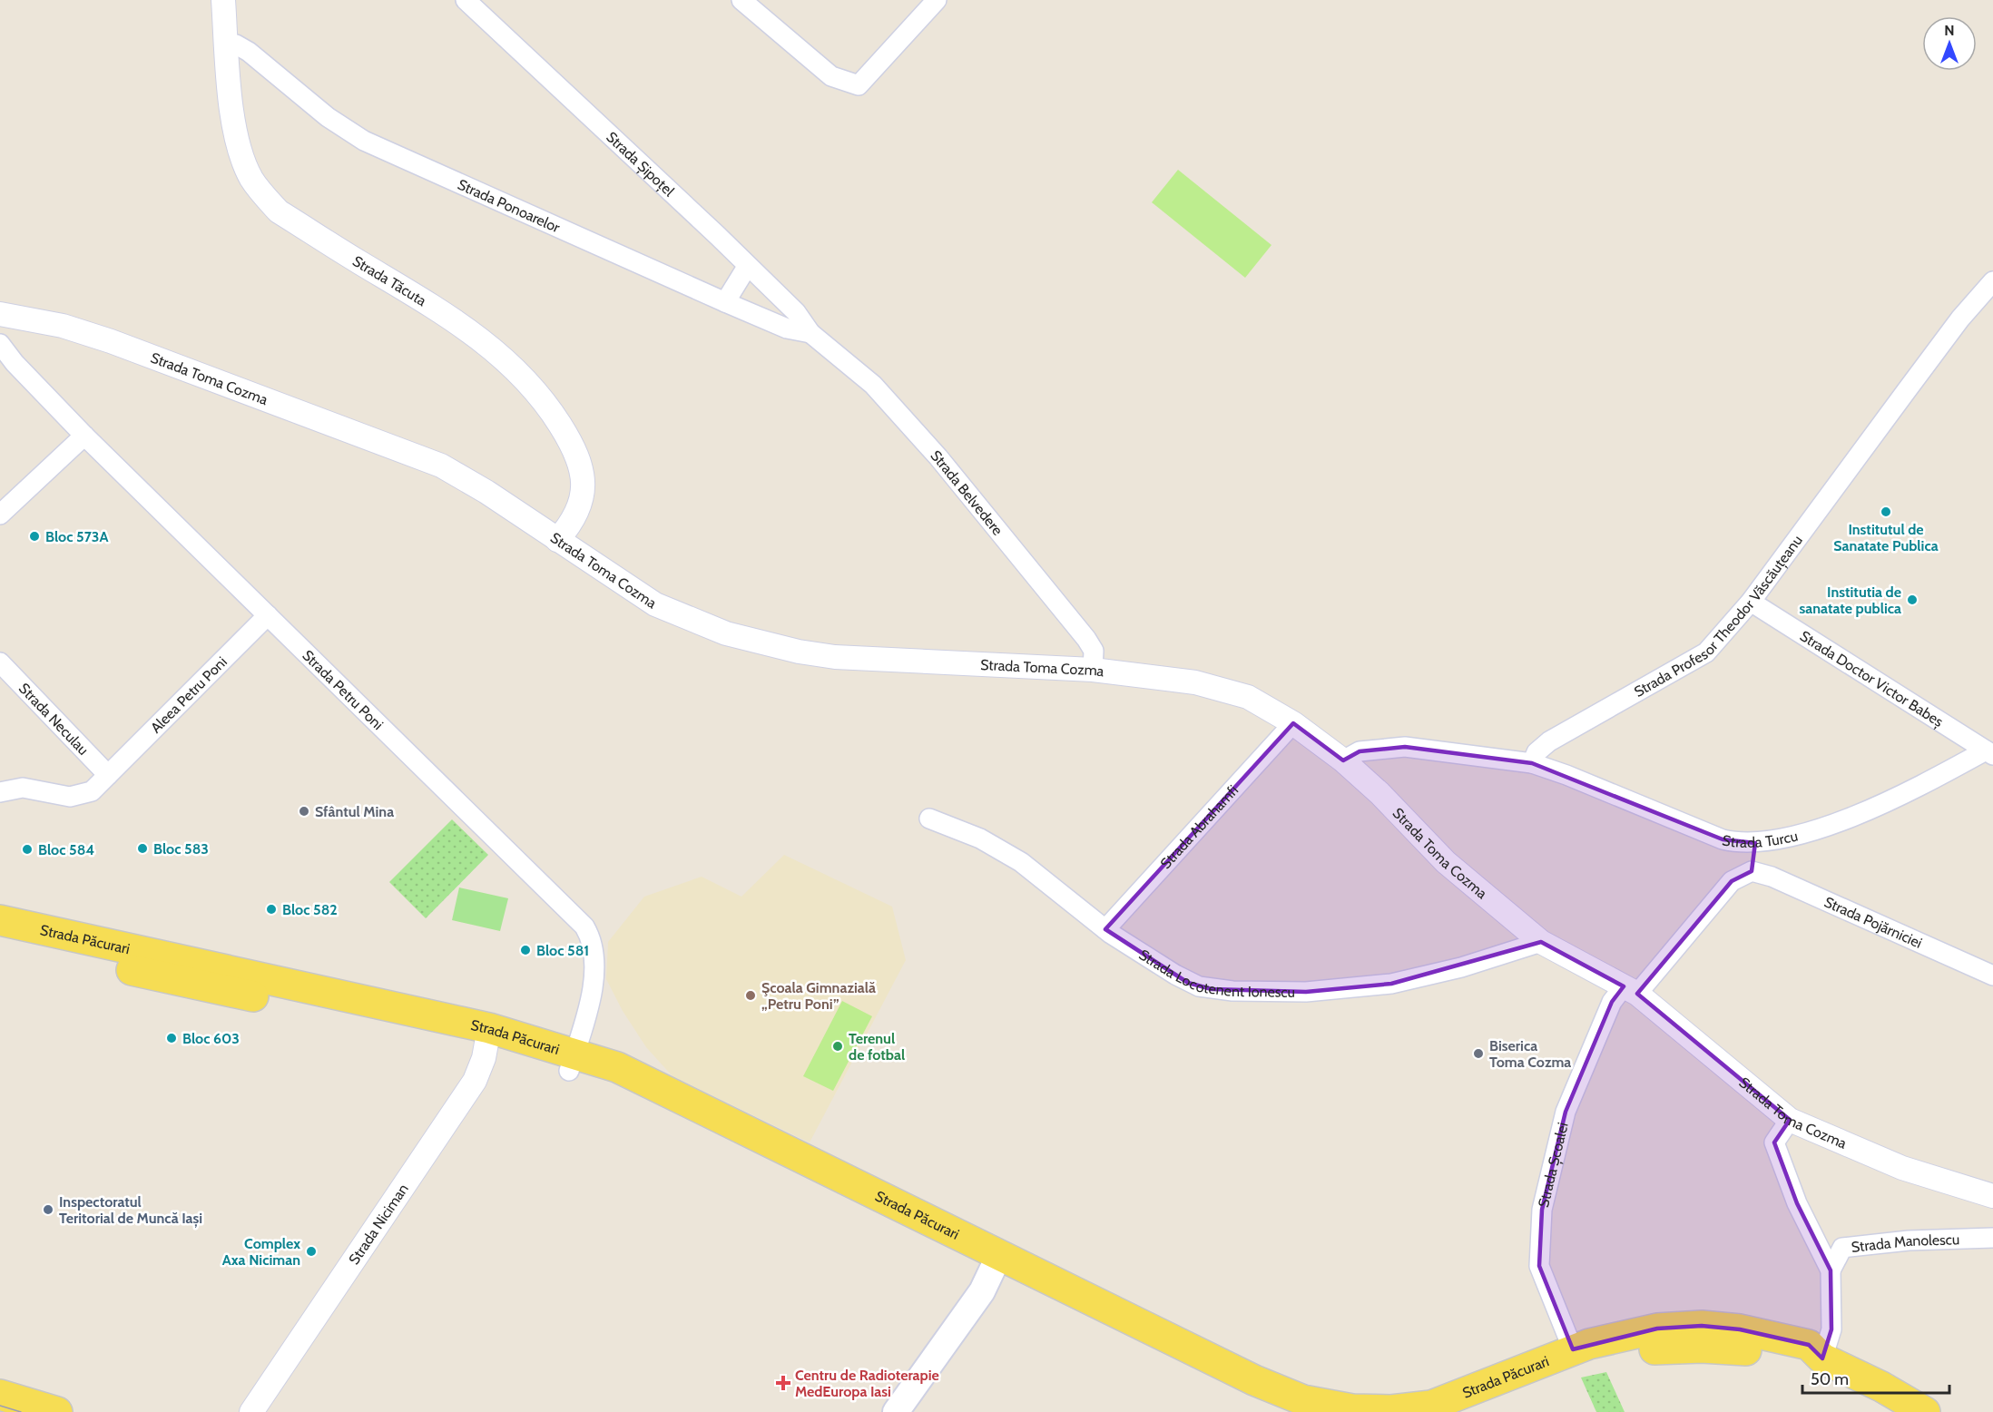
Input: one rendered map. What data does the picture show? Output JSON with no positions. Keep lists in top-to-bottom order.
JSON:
{
  "streets": {
    "main road": ["Strada Păcurari"],
    "street": [
      "Strada Șipoțel",
      "Strada Ponoarelor",
      "Strada Tăcuta",
      "Strada Toma Cozma",
      "Strada Belvedere",
      "Strada Profesor Theodor Văscăuțeanu",
      "Strada Doctor Victor Babeș",
      "Strada Petru Poni",
      "Aleea Petru Poni",
      "Strada Neculau",
      "Strada Abrahamfi",
      "Strada Turcu",
      "Strada Pojărniciei",
      "Strada Locotenent Ionescu",
      "Strada Școalei",
      "Strada Niciman",
      "Strada Manolescu"
    ]
  },
  "crossings": [
    ["Strada Șipoțel", "Strada Ponoarelor"],
    ["Strada Șipoțel", "Strada Belvedere"],
    ["Strada Ponoarelor", "Strada Tăcuta"],
    ["Strada Ponoarelor", "Strada Belvedere"],
    ["Strada Tăcuta", "Strada Toma Cozma"],
    ["Strada Toma Cozma", "Strada Belvedere"],
    ["Strada Toma Cozma", "Strada Abrahamfi"],
    ["Strada Toma Cozma", "Strada Locotenent Ionescu"],
    ["Strada Toma Cozma", "Strada Școalei"],
    ["Strada Profesor Theodor Văscăuțeanu", "Strada Doctor Victor Babeș"],
    ["Strada Profesor Theodor Văscăuțeanu", "Strada Turcu"],
    ["Strada Doctor Victor Babeș", "Strada Turcu"],
    ["Strada Petru Poni", "Aleea Petru Poni"],
    ["Strada Petru Poni", "Strada Păcurari"],
    ["Aleea Petru Poni", "Strada Neculau"],
    ["Strada Abrahamfi", "Strada Locotenent Ionescu"],
    ["Strada Păcurari", "Strada Școalei"],
    ["Strada Păcurari", "Strada Niciman"]
  ],
  "places": {
    "other": [
      "Institutul de Sanatate Publica",
      "Bloc 573A",
      "Institutia de sanatate publica",
      "Sfântul Mina",
      "Bloc 583",
      "Bloc 584",
      "Bloc 582",
      "Bloc 581",
      "Şcoala Gimnazială „Petru Poni”",
      "Bloc 603",
      "Terenul de fotbal",
      "Biserica Toma Cozma",
      "Inspectoratul Teritorial de Muncă Iași",
      "Complex Axa Niciman"
    ],
    "health": ["Centru de Radioterapie MedEuropa Iasi"]
  },
  "scale_bar": "50 m",
  "north": "top"
}
